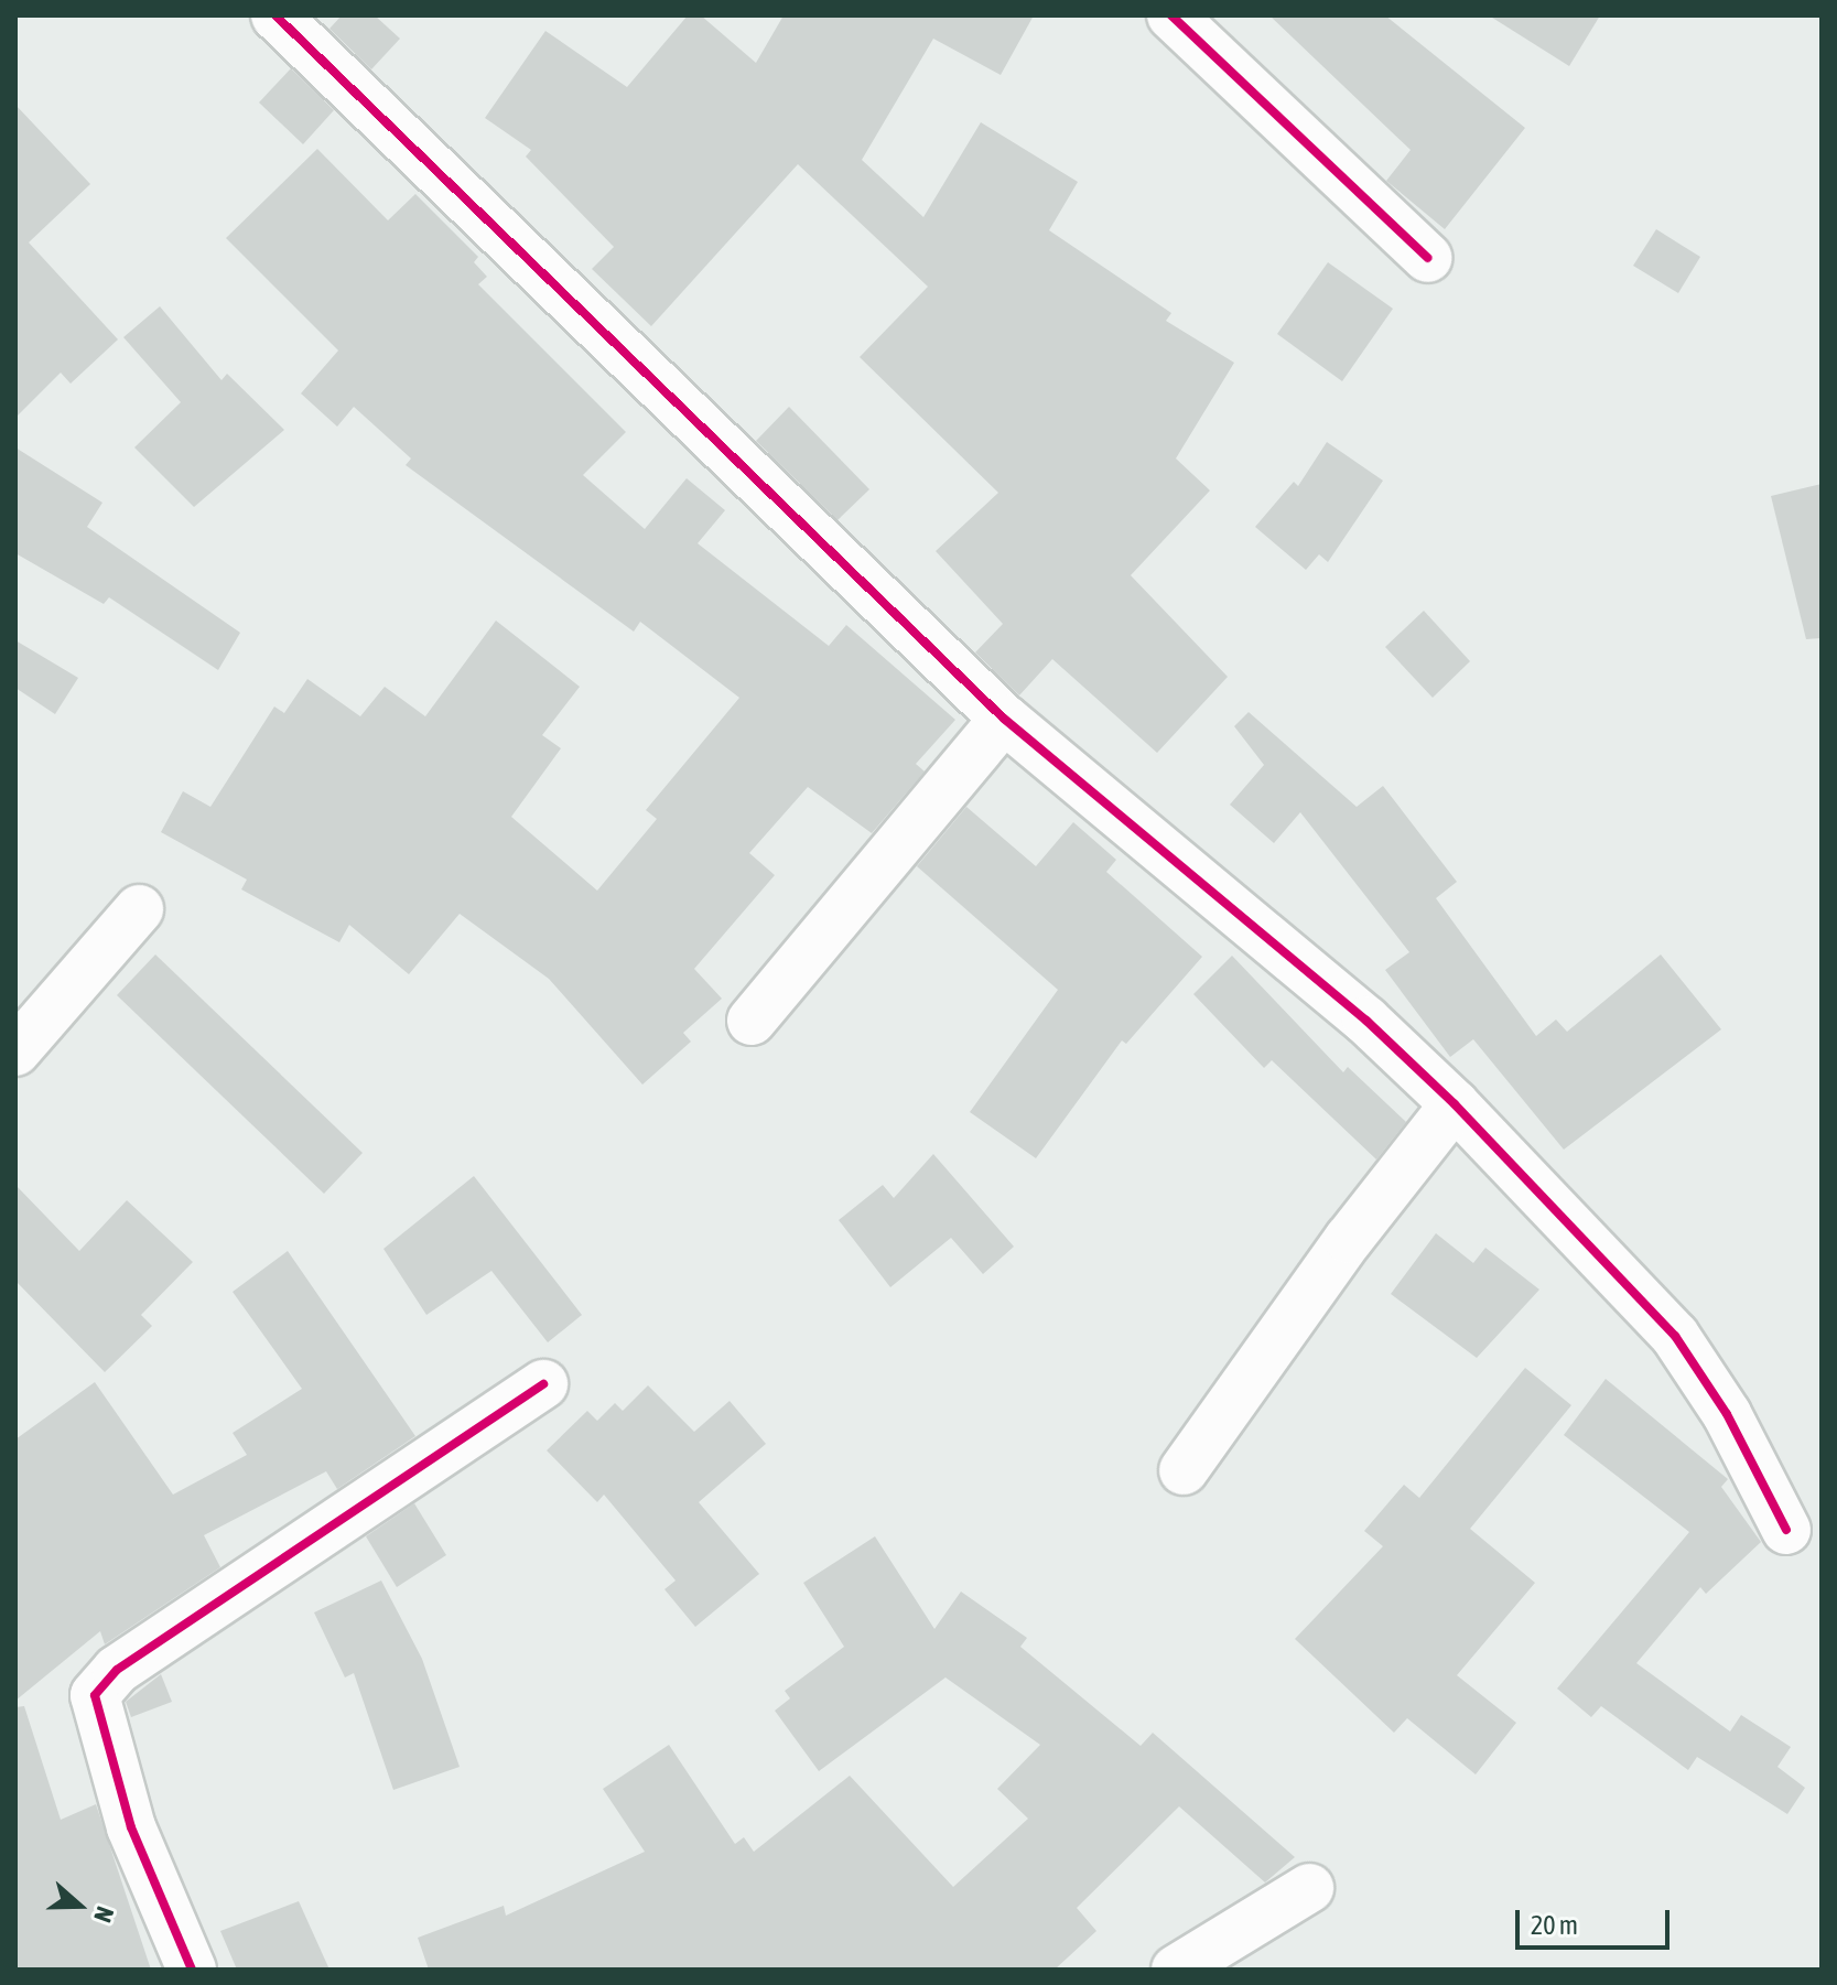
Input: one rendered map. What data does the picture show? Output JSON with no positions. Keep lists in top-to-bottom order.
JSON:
{
  "scale_bar": "20 m",
  "north": "right"
}
